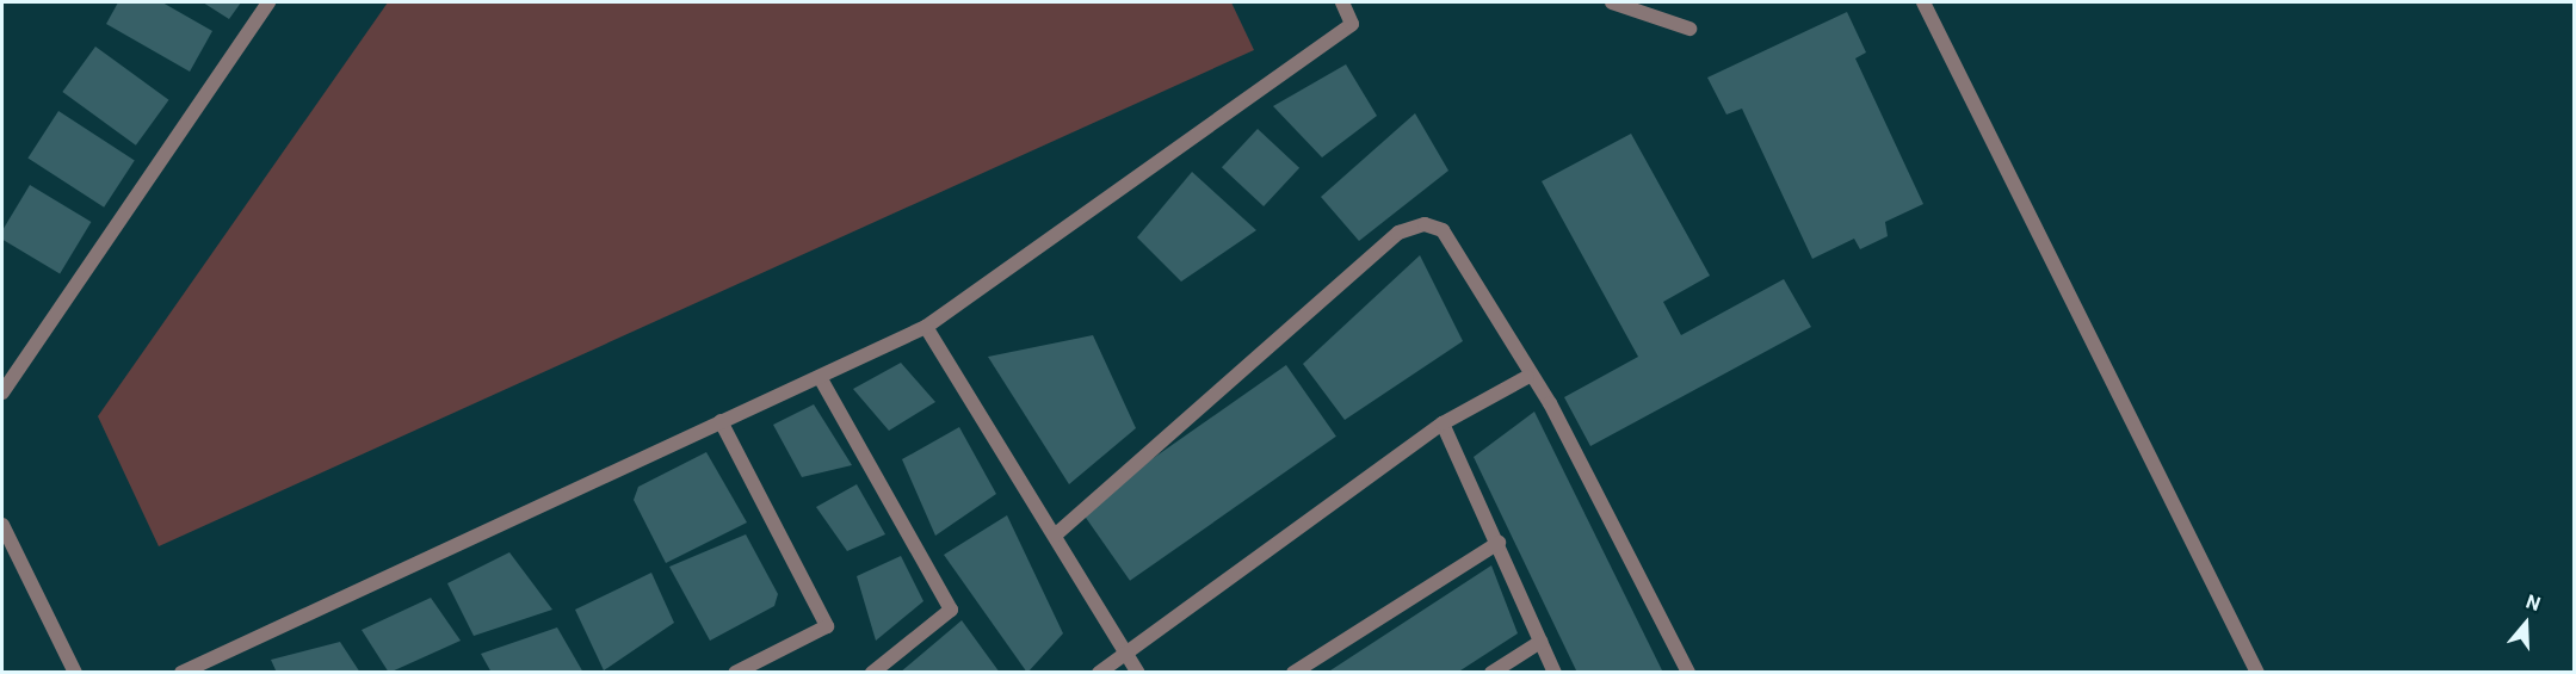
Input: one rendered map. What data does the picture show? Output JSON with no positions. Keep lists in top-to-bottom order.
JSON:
{
  "north": "top"
}
